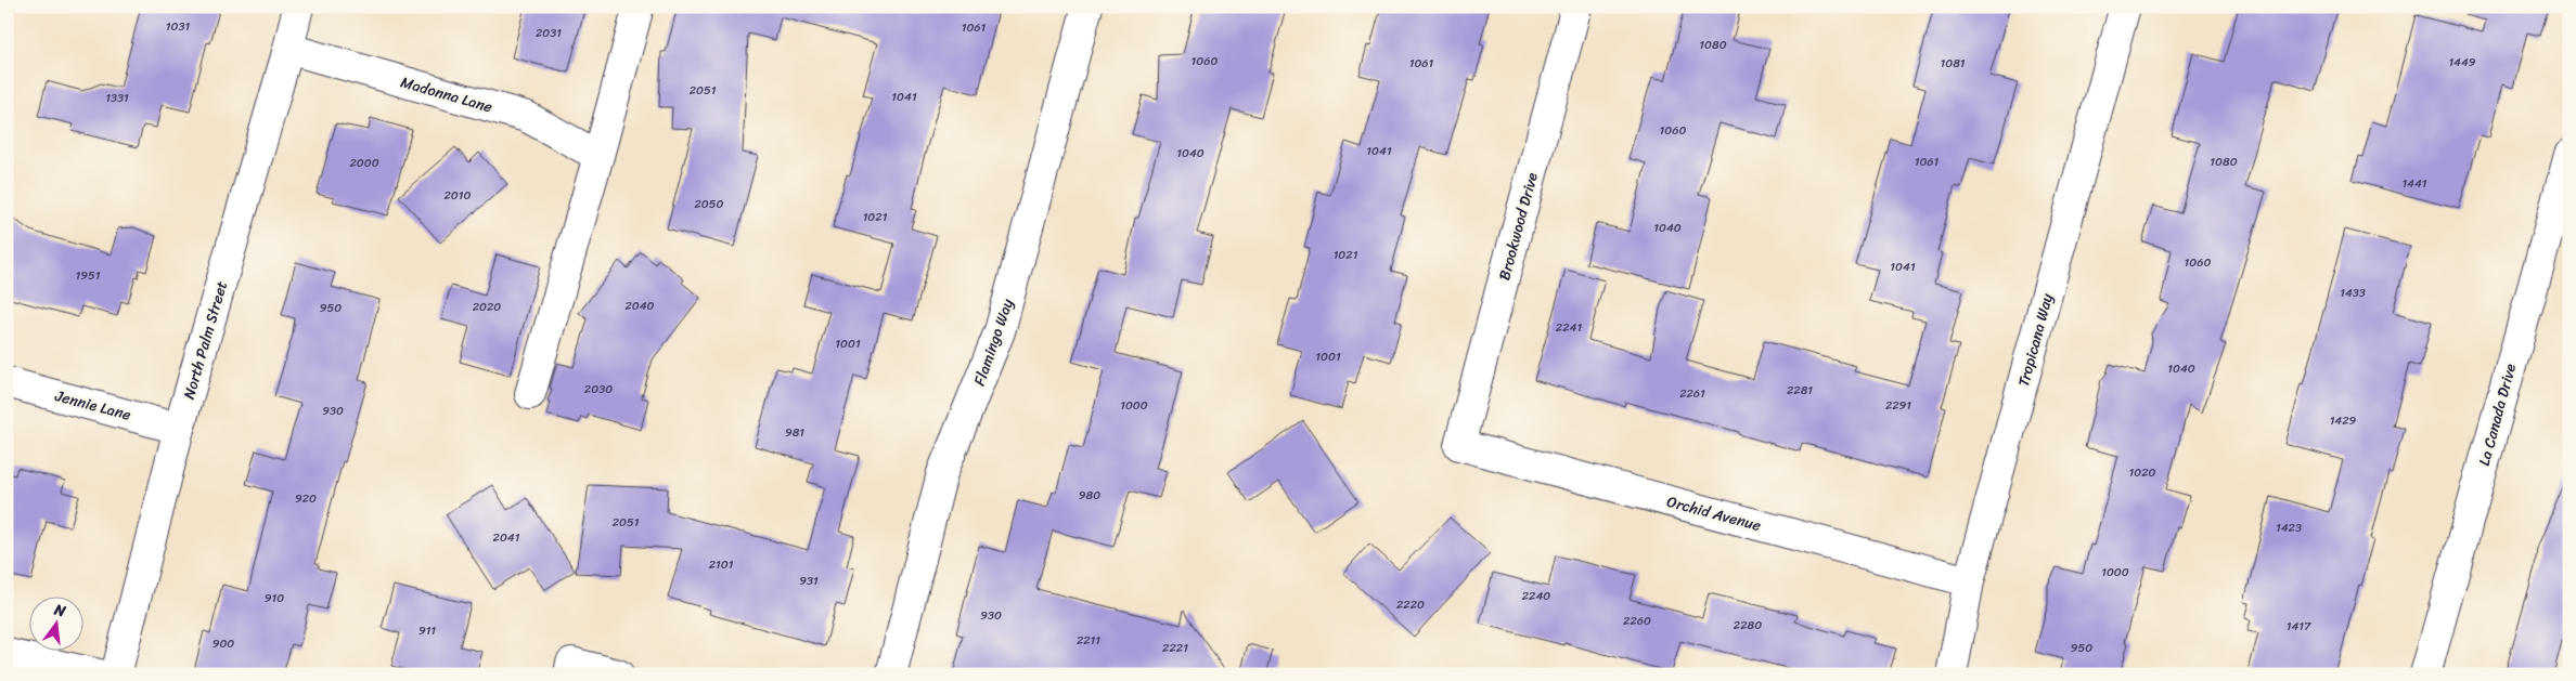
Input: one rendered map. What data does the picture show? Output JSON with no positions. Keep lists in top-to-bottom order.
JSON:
{
  "streets": {
    "street": [
      "Madonna Lane",
      "Brookwood Drive",
      "North Palm Street",
      "Tropicana Way",
      "Flamingo Way",
      "Jennie Lane",
      "La Canada Drive",
      "Orchid Avenue"
    ]
  },
  "crossings": [
    ["Madonna Lane", "North Palm Street"],
    ["Brookwood Drive", "Orchid Avenue"],
    ["North Palm Street", "Jennie Lane"],
    ["Tropicana Way", "Orchid Avenue"]
  ],
  "house_numbers": [
    "1031",
    "1061",
    "2031",
    "1080",
    "1060",
    "1449",
    "1061",
    "1081",
    "2051",
    "1041",
    "1331",
    "1060",
    "1041",
    "1040",
    "1061",
    "1080",
    "2000",
    "1441",
    "2010",
    "2050",
    "1021",
    "1040",
    "1021",
    "1060",
    "1041",
    "1951",
    "1433",
    "2040",
    "2020",
    "950",
    "2241",
    "1001",
    "1001",
    "1040",
    "2030",
    "2281",
    "2261",
    "1000",
    "2291",
    "930",
    "1429",
    "981",
    "1020",
    "980",
    "920",
    "2051",
    "1423",
    "2041",
    "2101",
    "1000",
    "931",
    "2240",
    "910",
    "2220",
    "930",
    "2260",
    "2280",
    "1417",
    "911",
    "2211",
    "900",
    "2221",
    "950"
  ],
  "north": "top"
}
